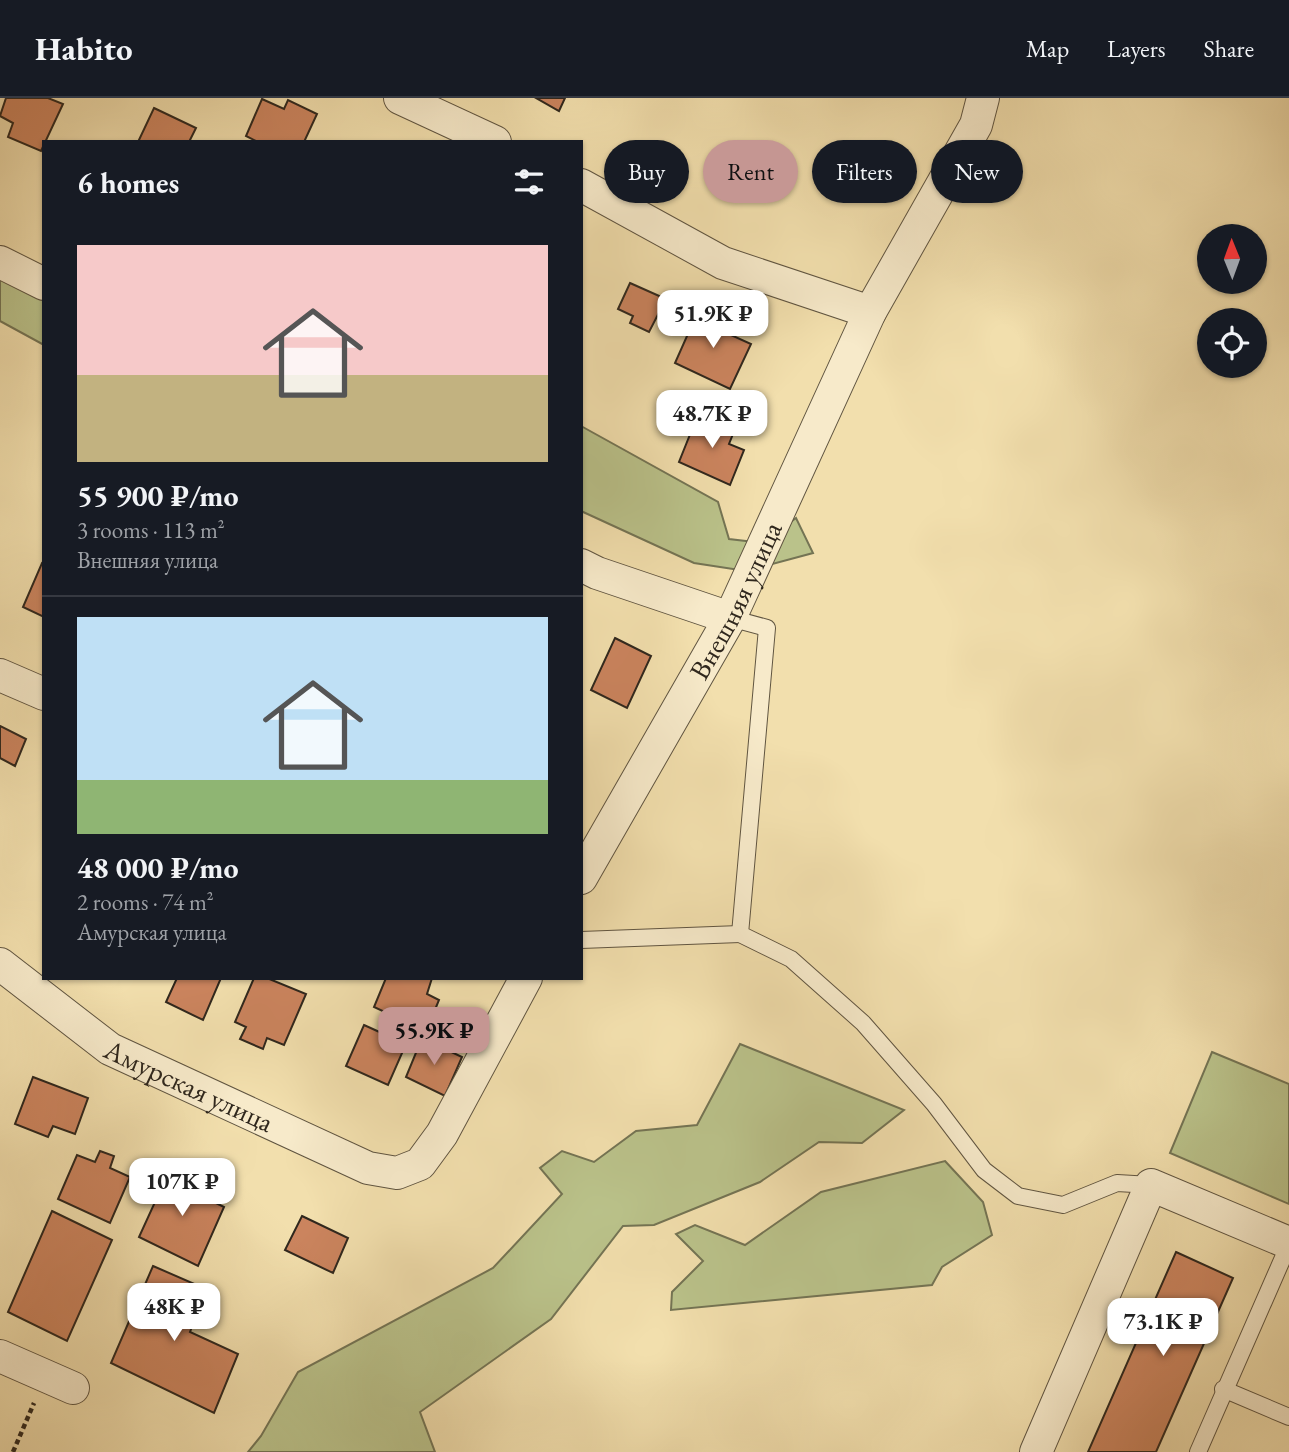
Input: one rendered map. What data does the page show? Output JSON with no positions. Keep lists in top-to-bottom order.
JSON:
{
  "streets": {
    "street": ["Внешняя улица", "Амурская улица"]
  },
  "north": "top",
  "page": {
    "header": "Habito",
    "nav": ["Map", "Layers", "Share"],
    "chip": [
      "Buy",
      "Rent",
      "Filters",
      "New"
    ],
    "heading": "6 homes",
    "list": [
      {
        "name": "55 900 ₽/mo",
        "note": "3 rooms · 113 m² · Внешняя улица"
      },
      {
        "name": "48 000 ₽/mo",
        "note": "2 rooms · 74 m² · Амурская улица"
      }
    ],
    "price": [
      "51.9K ₽",
      "48.7K ₽",
      "55.9K ₽",
      "107K ₽",
      "48K ₽",
      "73.1K ₽"
    ]
  }
}
